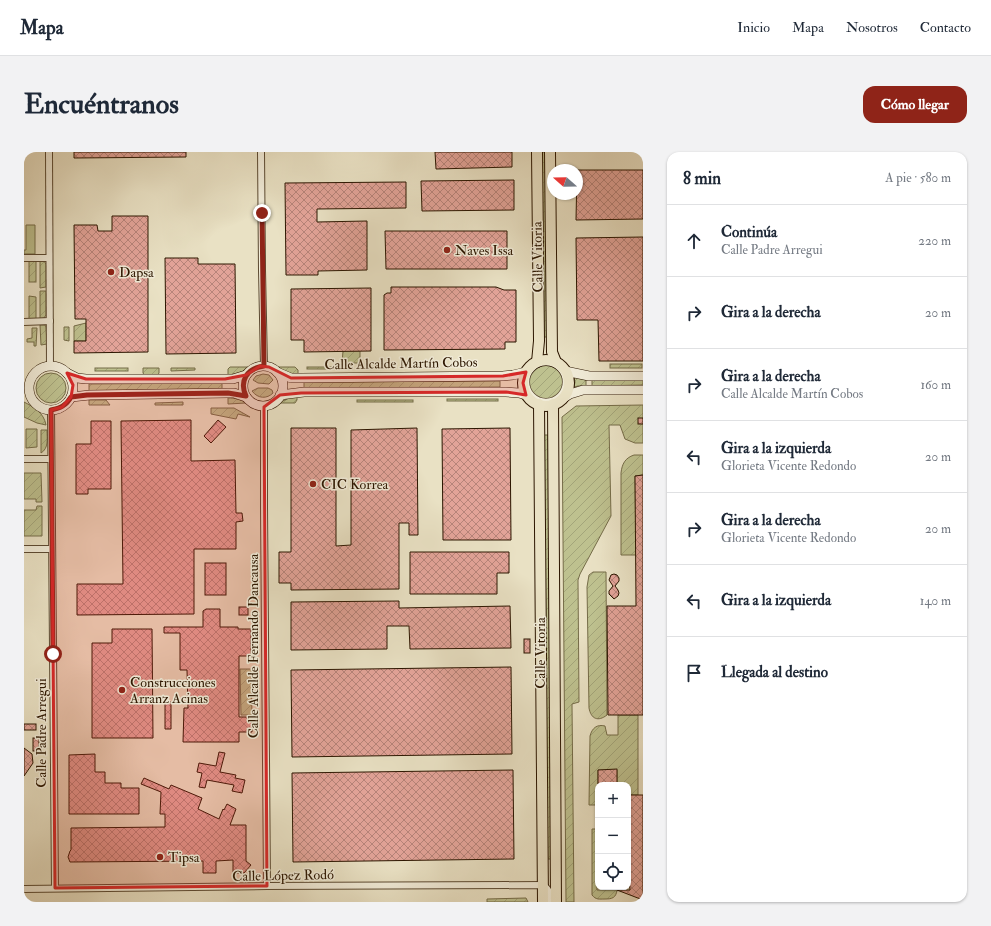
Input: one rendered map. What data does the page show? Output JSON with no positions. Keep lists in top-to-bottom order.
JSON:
{
  "streets": {
    "highway": ["Calle Vitoria"],
    "main road": ["Calle Alcalde Martín Cobos"],
    "street": ["Calle Alcalde Fernando Dancausa", "Calle Padre Arregui", "Calle López Rodó"]
  },
  "crossings": [
    ["Calle Vitoria", "Calle López Rodó"],
    ["Calle Alcalde Martín Cobos", "Calle Alcalde Fernando Dancausa"],
    ["Calle Alcalde Fernando Dancausa", "Calle López Rodó"],
    ["Calle Padre Arregui", "Calle López Rodó"]
  ],
  "places": [
    "Naves Issa",
    "Dapsa",
    "CIC Korrea",
    "Construcciones Arranz Acinas",
    "Tipsa"
  ],
  "north": "left",
  "page": {
    "header": "Mapa",
    "nav": [
      "Inicio",
      "Mapa",
      "Nosotros",
      "Contacto"
    ],
    "buttons": "Cómo llegar",
    "title": "Encuéntranos",
    "heading": ["8 min", "A pie · 580 m"],
    "list": [
      ["Continúa", "Calle Padre Arregui", "220 m"],
      ["Gira a la derecha", "20 m"],
      ["Gira a la derecha", "Calle Alcalde Martín Cobos", "160 m"],
      ["Gira a la izquierda", "Glorieta Vicente Redondo", "20 m"],
      ["Gira a la derecha", "Glorieta Vicente Redondo", "20 m"],
      ["Gira a la izquierda", "140 m"],
      "Llegada al destino"
    ],
    "map_buttons": ["+", "−"]
  }
}
